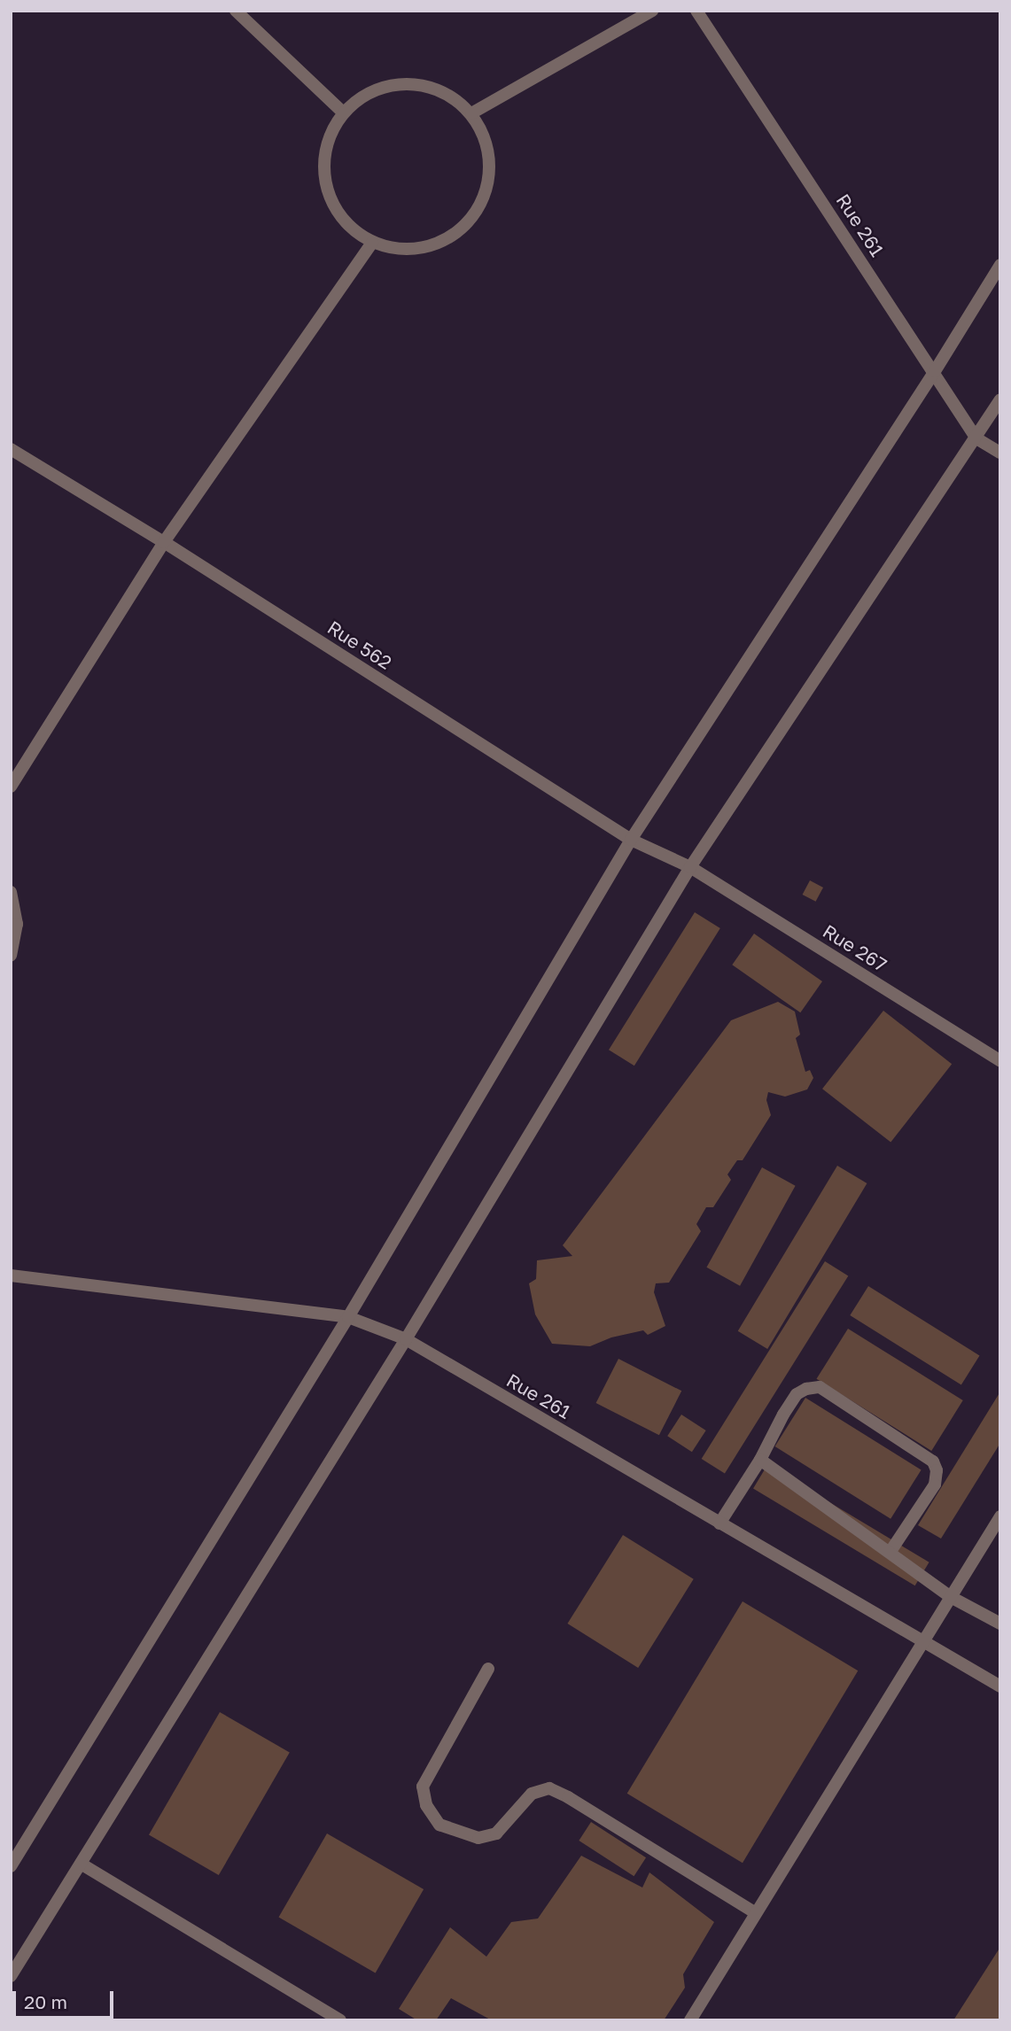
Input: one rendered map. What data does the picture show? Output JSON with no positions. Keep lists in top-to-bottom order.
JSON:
{
  "streets": {
    "street": ["Rue 261", "Rue 562", "Rue 267"]
  },
  "crossings": [
    ["Rue 562", "Rue 267"]
  ],
  "scale_bar": "20 m"
}
